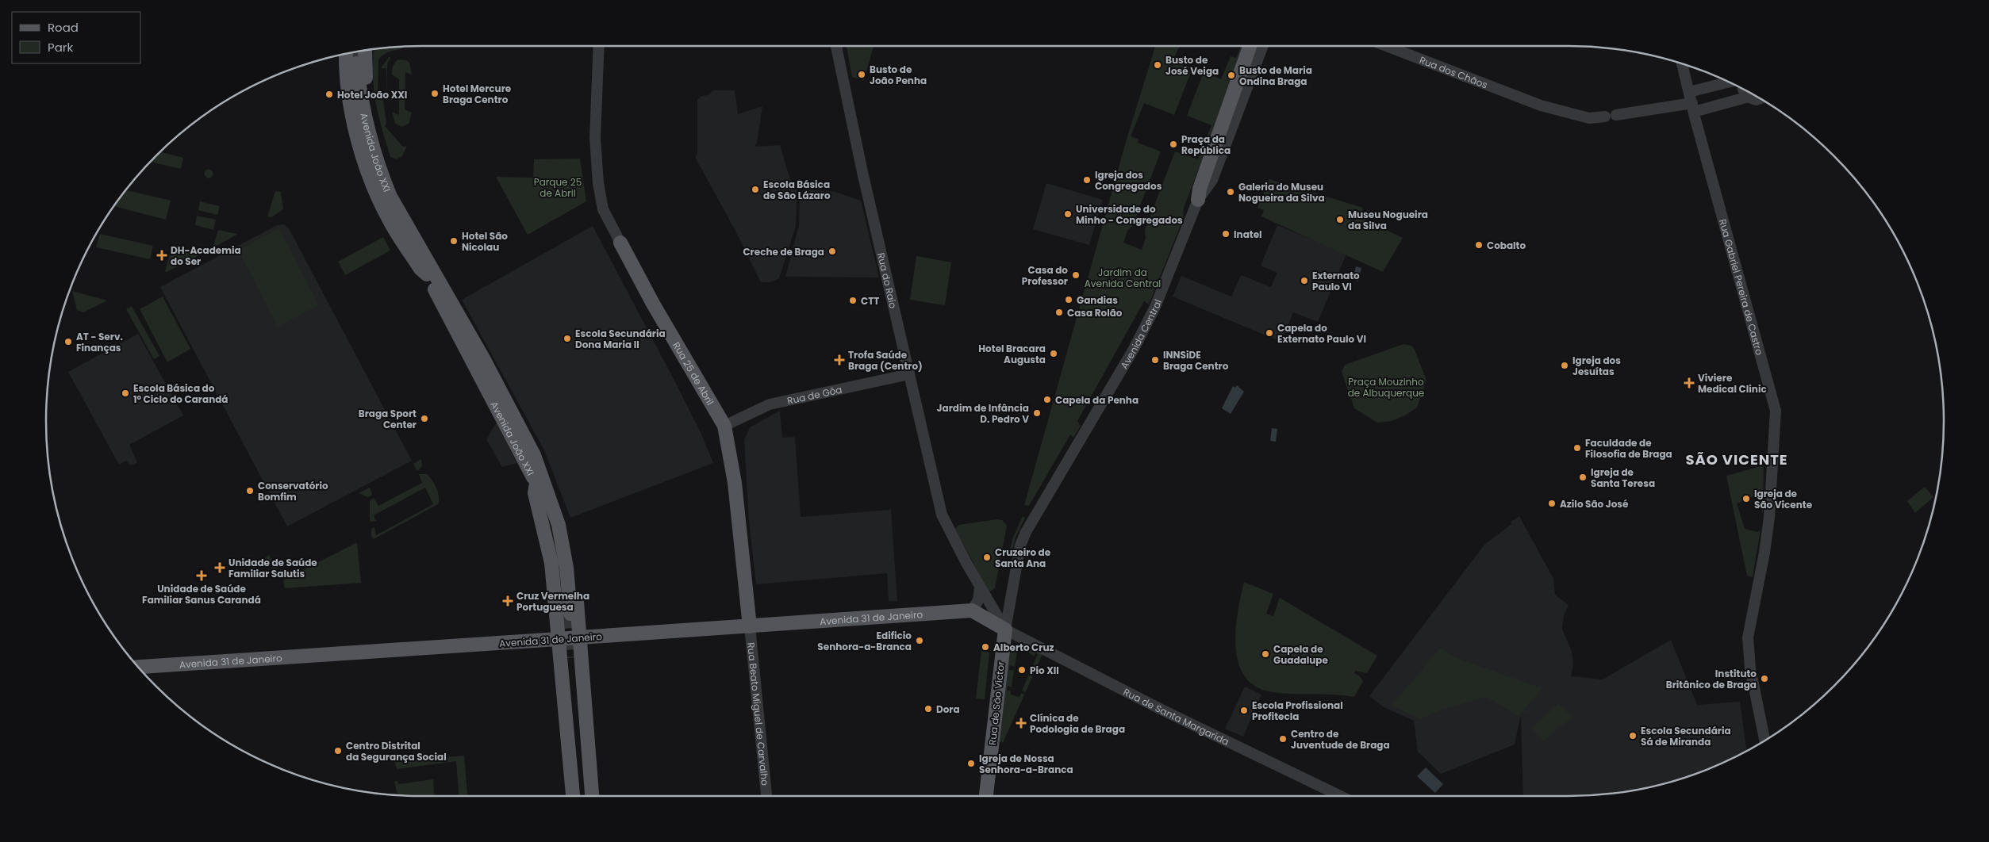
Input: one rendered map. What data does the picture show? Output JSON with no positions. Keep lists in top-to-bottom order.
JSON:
{
  "streets": {
    "main road": [
      "Avenida João XXI",
      "Rua 25 de Abril",
      "Avenida 31 de Janeiro",
      "Rua de São Victor"
    ],
    "street": [
      "Rua dos Chãos",
      "Rua do Raio",
      "Rua Gabriel Pereira de Castro",
      "Avenida Central",
      "Rua de Gôa",
      "Rua Beato Miguel de Carvalho",
      "Rua de Santa Margarida"
    ]
  },
  "crossings": [
    ["Rua do Raio", "Avenida Central"],
    ["Rua do Raio", "Rua de Gôa"],
    ["Rua do Raio", "Rua de São Victor"],
    ["Rua do Raio", "Rua de Santa Margarida"],
    ["Avenida Central", "Rua de São Victor"],
    ["Avenida Central", "Rua de Santa Margarida"],
    ["Rua 25 de Abril", "Rua de Gôa"],
    ["Rua 25 de Abril", "Avenida 31 de Janeiro"],
    ["Rua 25 de Abril", "Rua Beato Miguel de Carvalho"],
    ["Avenida 31 de Janeiro", "Rua Beato Miguel de Carvalho"],
    ["Rua de São Victor", "Rua de Santa Margarida"]
  ],
  "districts": ["SÃO VICENTE"],
  "parks": ["Parque 25 de Abril", "Jardim da Avenida Central", "Praça Mouzinho de Albuquerque"],
  "places": {
    "other": [
      "Busto de José Veiga",
      "Busto de João Penha",
      "Busto de Maria Ondina Braga",
      "Hotel Mercure Braga Centro",
      "Hotel João XXI",
      "Praça da República",
      "Igreja dos Congregados",
      "Escola Básica de São Lázaro",
      "Galeria do Museu Nogueira da Silva",
      "Universidade do Minho - Congregados",
      "Museu Nogueira da Silva",
      "Inatel",
      "Hotel São Nicolau",
      "Cobalto",
      "Creche de Braga",
      "Casa do Professor",
      "Externato Paulo VI",
      "Gandias",
      "CTT",
      "Casa Rolão",
      "Capela do Externato Paulo VI",
      "Escola Secundária Dona Maria II",
      "AT - Serv. Finanças",
      "Hotel Bracara Augusta",
      "INNSiDE Braga Centro",
      "Igreja dos Jesuítas",
      "Escola Básica do 1º Ciclo do Carandá",
      "Capela da Penha",
      "Jardim de Infância D. Pedro V",
      "Braga Sport Center",
      "Faculdade de Filosofia de Braga",
      "Igreja de Santa Teresa",
      "Conservatório Bomfim",
      "Igreja de São Vicente",
      "Azilo São José",
      "Cruzeiro de Santa Ana",
      "Edificio Senhora-a-Branca",
      "Alberto Cruz",
      "Capela de Guadalupe",
      "Pio XII",
      "Instituto Britânico de Braga",
      "Dora",
      "Escola Profissional Profitecla",
      "Escola Secundária Sá de Miranda",
      "Centro de Juventude de Braga",
      "Centro Distrital da Segurança Social",
      "Igreja de Nossa Senhora-a-Branca"
    ],
    "health": [
      "DH-Academia do Ser",
      "Trofa Saúde Braga (Centro)",
      "Viviere Medical Clinic",
      "Unidade de Saúde Familiar Salutis",
      "Unidade de Saúde Familiar Sanus Carandá",
      "Cruz Vermelha Portuguesa",
      "Clínica de Podologia de Braga"
    ]
  },
  "legend": ["Road", "Park"]
}
